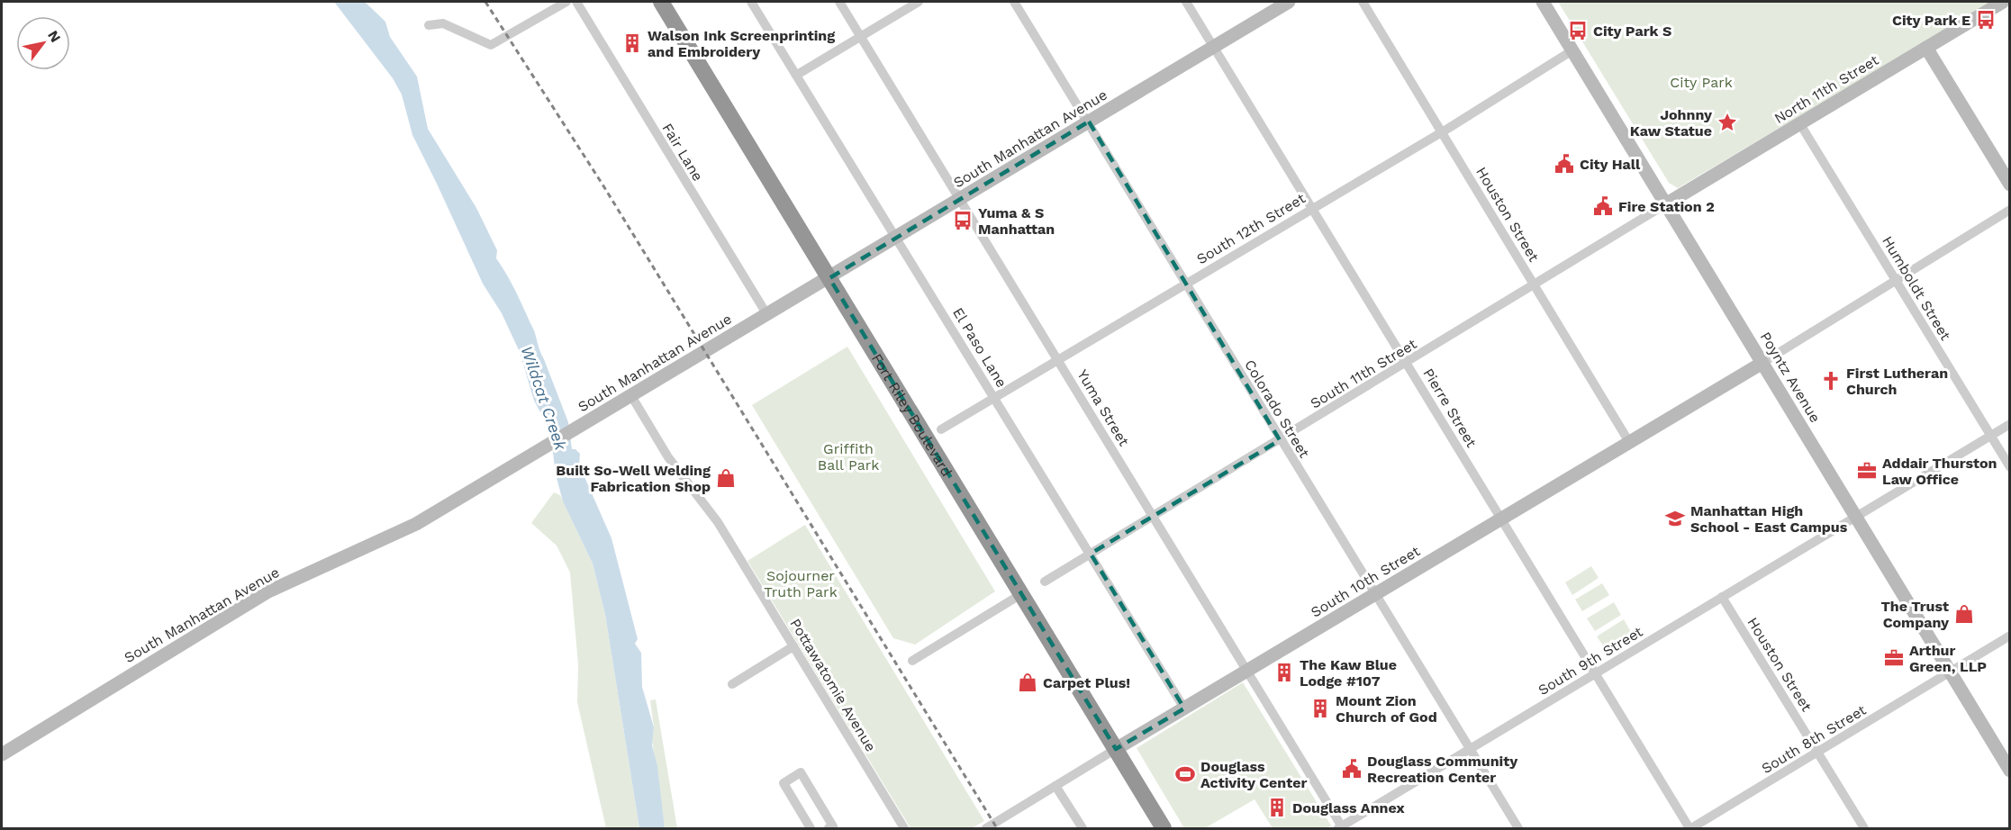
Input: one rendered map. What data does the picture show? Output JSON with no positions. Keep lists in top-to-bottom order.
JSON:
{
  "streets": {
    "highway": ["Fort Riley Boulevard"],
    "street": [
      "North 11th Street",
      "South Manhattan Avenue",
      "Fair Lane",
      "Houston Street",
      "South 12th Street",
      "Humboldt Street",
      "El Paso Lane",
      "South 11th Street",
      "Poyntz Avenue",
      "Yuma Street",
      "Pierre Street",
      "Colorado Street",
      "South 10th Street",
      "South 9th Street",
      "Pottawatomie Avenue",
      "South 8th Street"
    ]
  },
  "crossings": [
    ["North 11th Street", "Humboldt Street"],
    ["North 11th Street", "South 11th Street"],
    ["North 11th Street", "Poyntz Avenue"],
    ["South Manhattan Avenue", "Fair Lane"],
    ["South Manhattan Avenue", "El Paso Lane"],
    ["South Manhattan Avenue", "Yuma Street"],
    ["South Manhattan Avenue", "Pierre Street"],
    ["South Manhattan Avenue", "Colorado Street"],
    ["South Manhattan Avenue", "Fort Riley Boulevard"],
    ["South Manhattan Avenue", "Pottawatomie Avenue"],
    ["Houston Street", "South 12th Street"],
    ["Houston Street", "South 11th Street"],
    ["Houston Street", "South 10th Street"],
    ["Houston Street", "South 9th Street"],
    ["Houston Street", "South 8th Street"],
    ["South 12th Street", "El Paso Lane"],
    ["South 12th Street", "Poyntz Avenue"],
    ["South 12th Street", "Yuma Street"],
    ["South 12th Street", "Pierre Street"],
    ["South 12th Street", "Colorado Street"],
    ["Humboldt Street", "South 9th Street"],
    ["El Paso Lane", "South 11th Street"],
    ["El Paso Lane", "South 10th Street"],
    ["South 11th Street", "Poyntz Avenue"],
    ["South 11th Street", "Yuma Street"],
    ["South 11th Street", "Pierre Street"],
    ["South 11th Street", "Colorado Street"],
    ["Poyntz Avenue", "South 10th Street"],
    ["Poyntz Avenue", "South 9th Street"],
    ["Poyntz Avenue", "South 8th Street"],
    ["Yuma Street", "South 10th Street"],
    ["Yuma Street", "South 9th Street"],
    ["Pierre Street", "South 10th Street"],
    ["Pierre Street", "South 9th Street"],
    ["Pierre Street", "South 8th Street"],
    ["Colorado Street", "South 10th Street"],
    ["Colorado Street", "South 9th Street"],
    ["Fort Riley Boulevard", "South 10th Street"]
  ],
  "water": ["Wildcat Creek"],
  "parks": ["City Park", "Griffith Ball Park", "Sojourner Truth Park"],
  "places": {
    "bus stop": ["City Park E", "City Park S", "Yuma & S Manhattan"],
    "building": [
      "Walson Ink Screenprinting and Embroidery",
      "The Kaw Blue Lodge #107",
      "Mount Zion Church of God",
      "Douglass Annex"
    ],
    "place": ["Johnny Kaw Statue"],
    "public building": ["City Hall", "Fire Station 2", "Douglass Community Recreation Center"],
    "church": ["First Lutheran Church"],
    "office": ["Addair Thurston Law Office", "Arthur Green, LLP"],
    "shop": ["Built So-Well Welding Fabrication Shop", "The Trust Company", "Carpet Plus!"],
    "school or university": ["Manhattan High School - East Campus"],
    "sports": ["Douglass Activity Center"]
  },
  "north": "top right"
}
